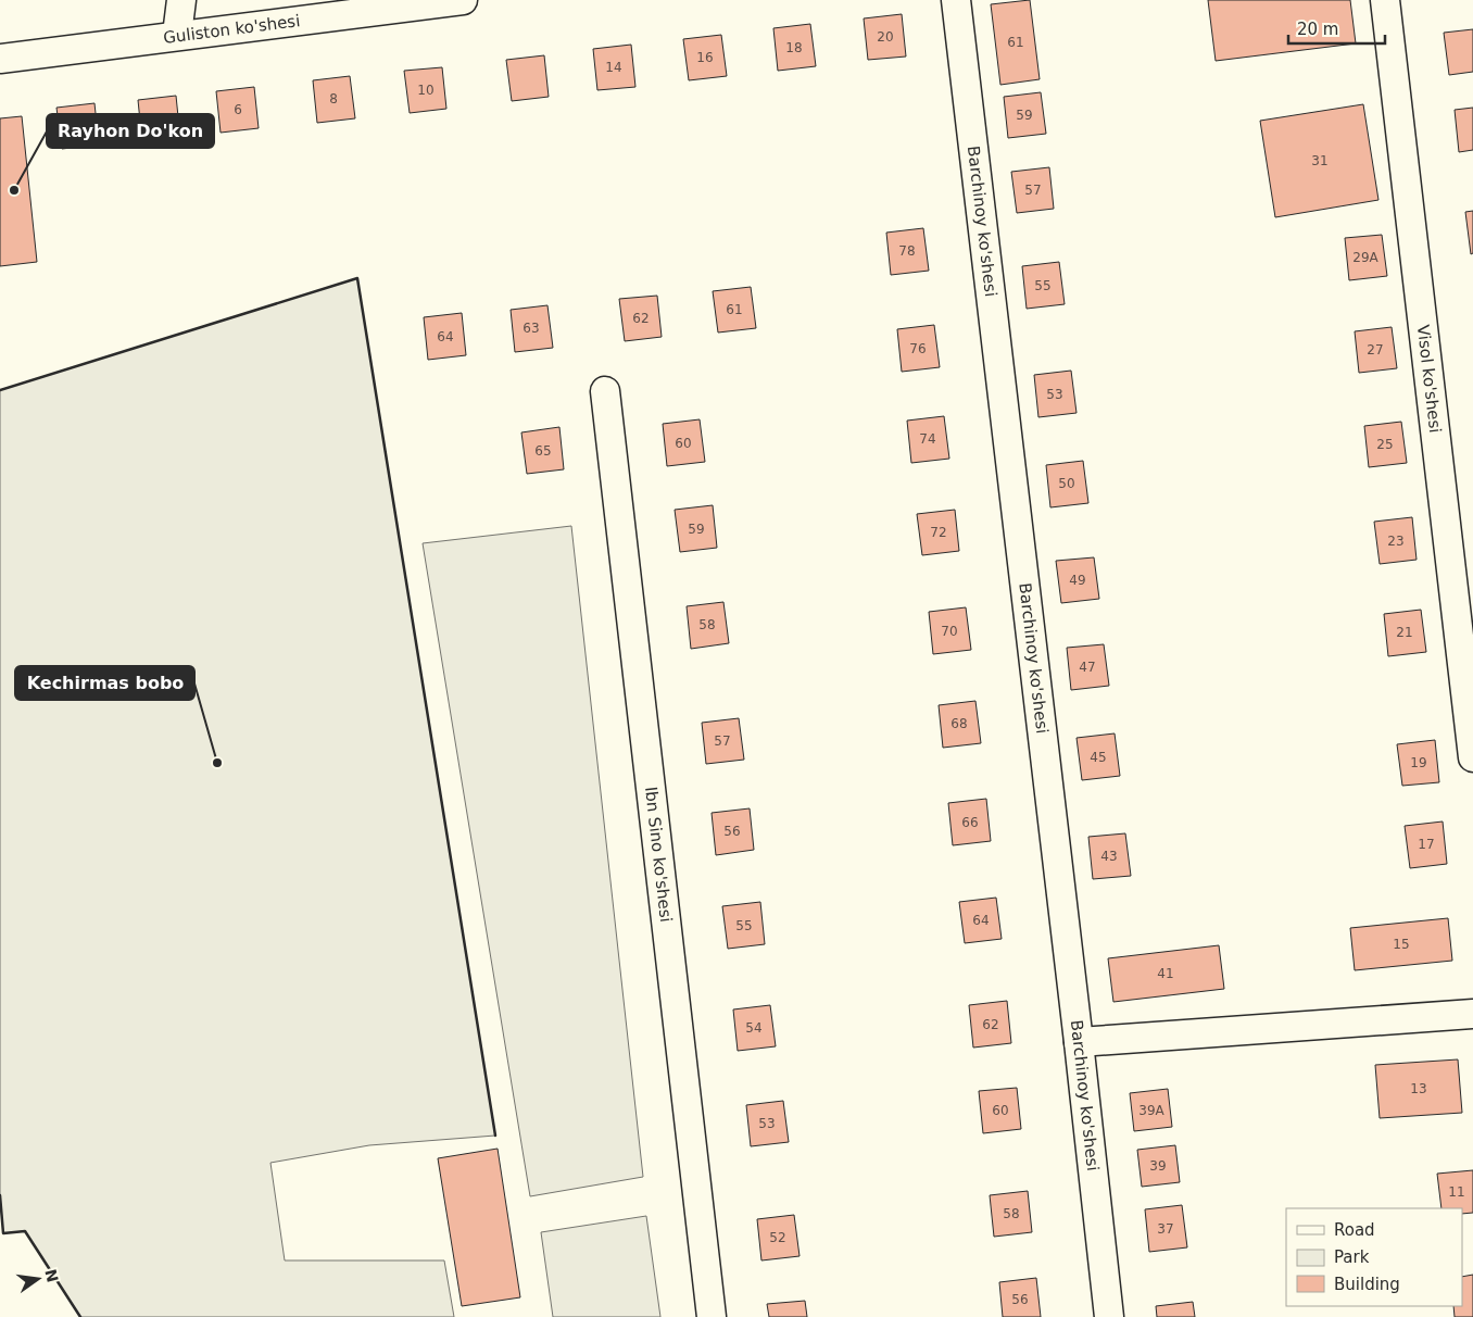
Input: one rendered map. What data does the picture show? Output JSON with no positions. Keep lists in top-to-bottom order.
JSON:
{
  "streets": {
    "street": [
      "Guliston ko'shesi",
      "Barchinoy ko'shesi",
      "Visol ko'shesi",
      "Ibn Sino ko'shesi"
    ]
  },
  "places": ["Rayhon Do'kon", "Kechirmas bobo"],
  "house_numbers": [
    "20",
    "61",
    "18",
    "16",
    "14",
    "10",
    "8",
    "6",
    "59",
    "31",
    "57",
    "78",
    "29A",
    "55",
    "61",
    "62",
    "63",
    "64",
    "76",
    "27",
    "53",
    "74",
    "60",
    "25",
    "65",
    "50",
    "59",
    "72",
    "23",
    "49",
    "58",
    "70",
    "21",
    "47",
    "68",
    "57",
    "45",
    "19",
    "66",
    "56",
    "17",
    "43",
    "64",
    "55",
    "15",
    "41",
    "62",
    "54",
    "13",
    "60",
    "39A",
    "53",
    "39",
    "11",
    "58",
    "37",
    "52",
    "56"
  ],
  "legend": ["Road", "Park", "Building"],
  "scale_bar": "20 m",
  "north": "right"
}
